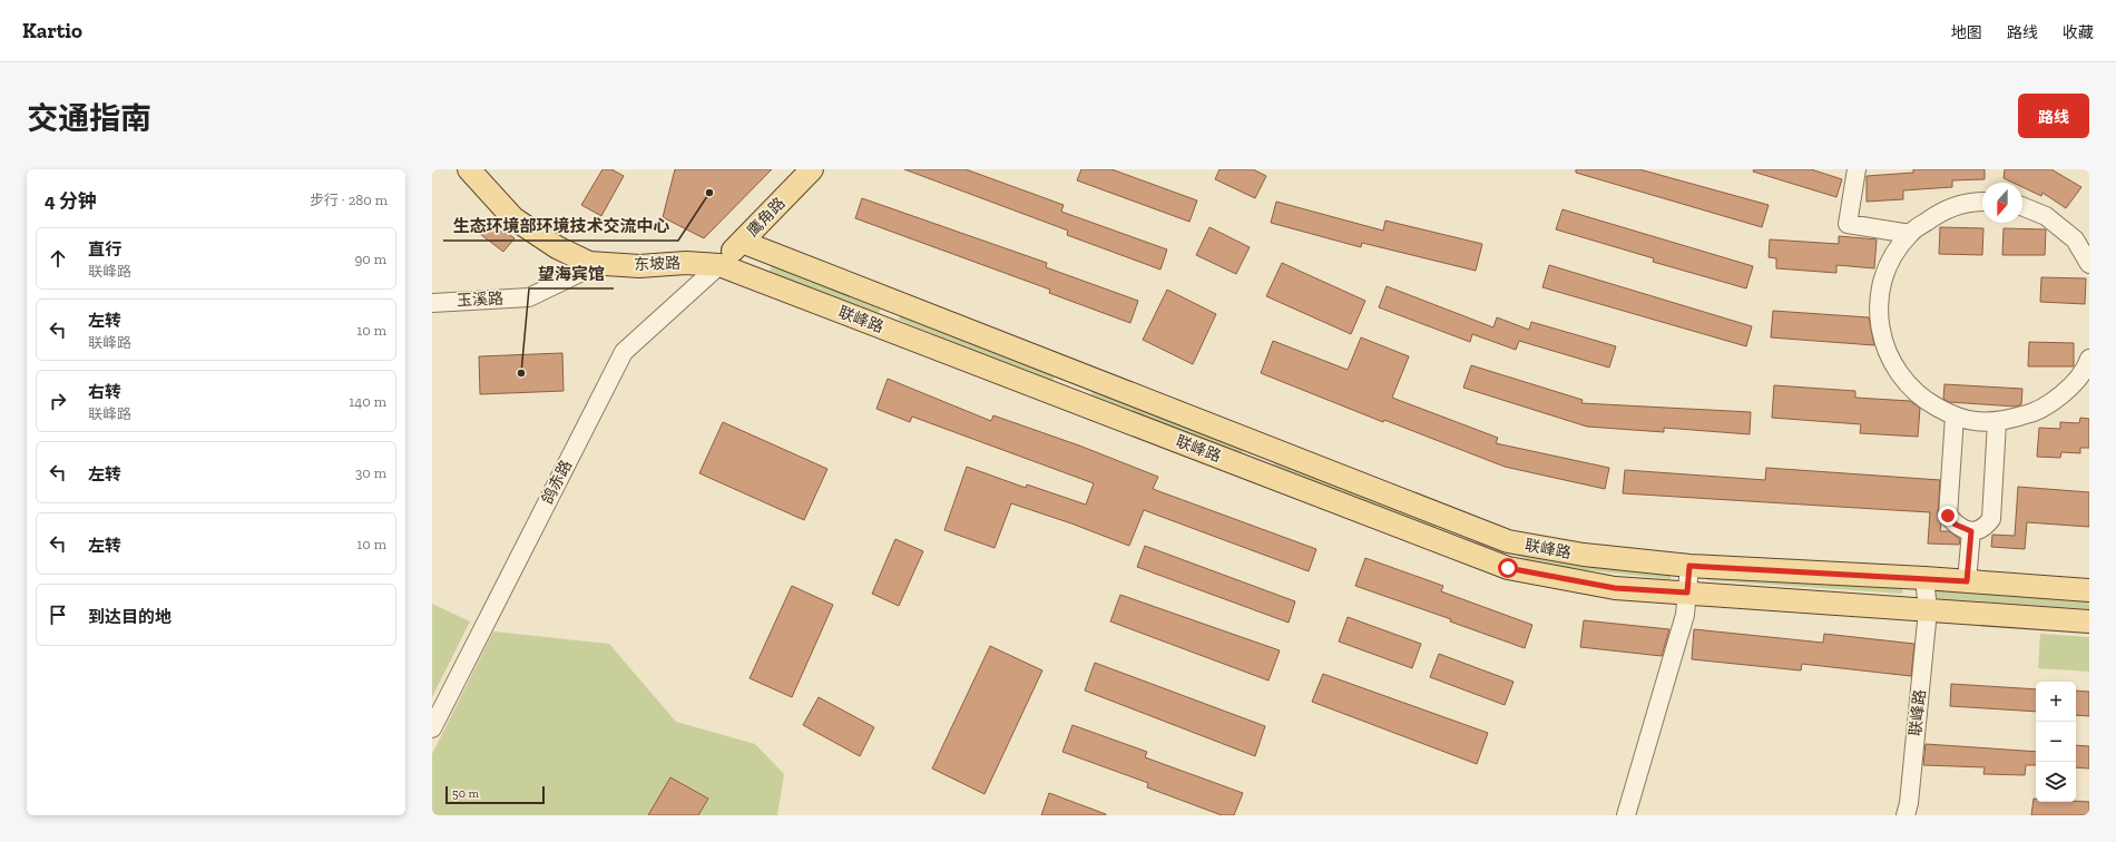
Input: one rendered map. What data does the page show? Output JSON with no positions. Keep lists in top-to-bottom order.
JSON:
{
  "streets": {
    "main road": ["鹰角路", "东坡路", "联峰路"],
    "street": ["玉溪路", "鸽赤路"]
  },
  "crossings": [
    ["鹰角路", "东坡路"],
    ["鹰角路", "联峰路"],
    ["鹰角路", "鸽赤路"],
    ["东坡路", "玉溪路"],
    ["东坡路", "联峰路"],
    ["东坡路", "鸽赤路"],
    ["联峰路", "鸽赤路"]
  ],
  "places": ["生态环境部环境技术交流中心", "望海宾馆"],
  "scale_bar": "50 m",
  "north": "bottom",
  "page": {
    "header": "Kartio",
    "nav": ["地图", "路线", "收藏"],
    "title": "交通指南",
    "buttons": "路线",
    "heading": ["4 分钟", "步行 · 280 m"],
    "list": [
      ["直行", "联峰路", "90 m"],
      ["左转", "联峰路", "10 m"],
      ["右转", "联峰路", "140 m"],
      ["左转", "30 m"],
      ["左转", "10 m"],
      "到达目的地"
    ],
    "map_buttons": ["+", "−"],
    "scale": "50 m"
  }
}
